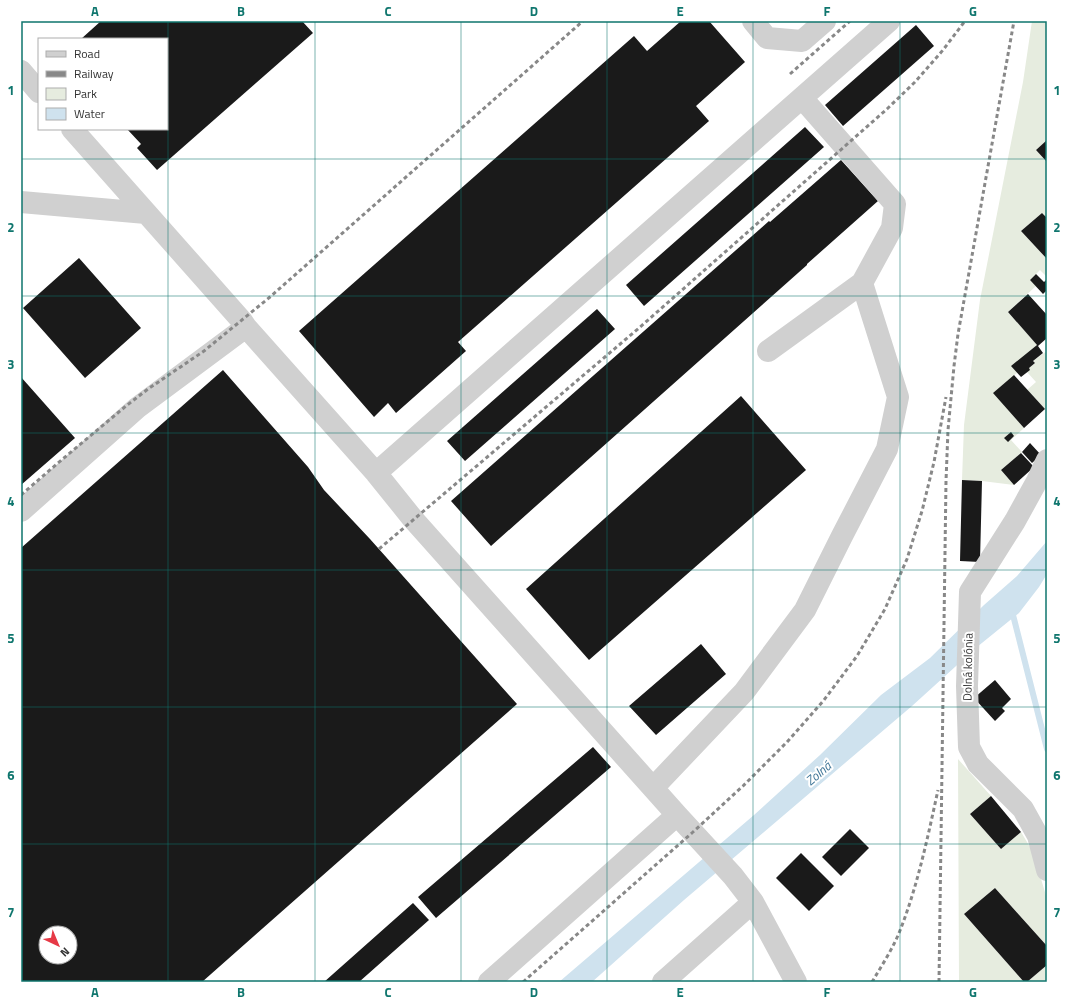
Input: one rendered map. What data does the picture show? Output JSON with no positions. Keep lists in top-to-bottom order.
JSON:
{
  "streets": {
    "lane": ["Dolná kolónia"]
  },
  "water": ["Zolná"],
  "legend": [
    "Road",
    "Railway",
    "Park",
    "Water"
  ],
  "north": "bottom right",
  "grid": {
    "columns": [
      "A",
      "B",
      "C",
      "D",
      "E",
      "F",
      "G"
    ],
    "rows": [
      "1",
      "2",
      "3",
      "4",
      "5",
      "6",
      "7"
    ]
  }
}
